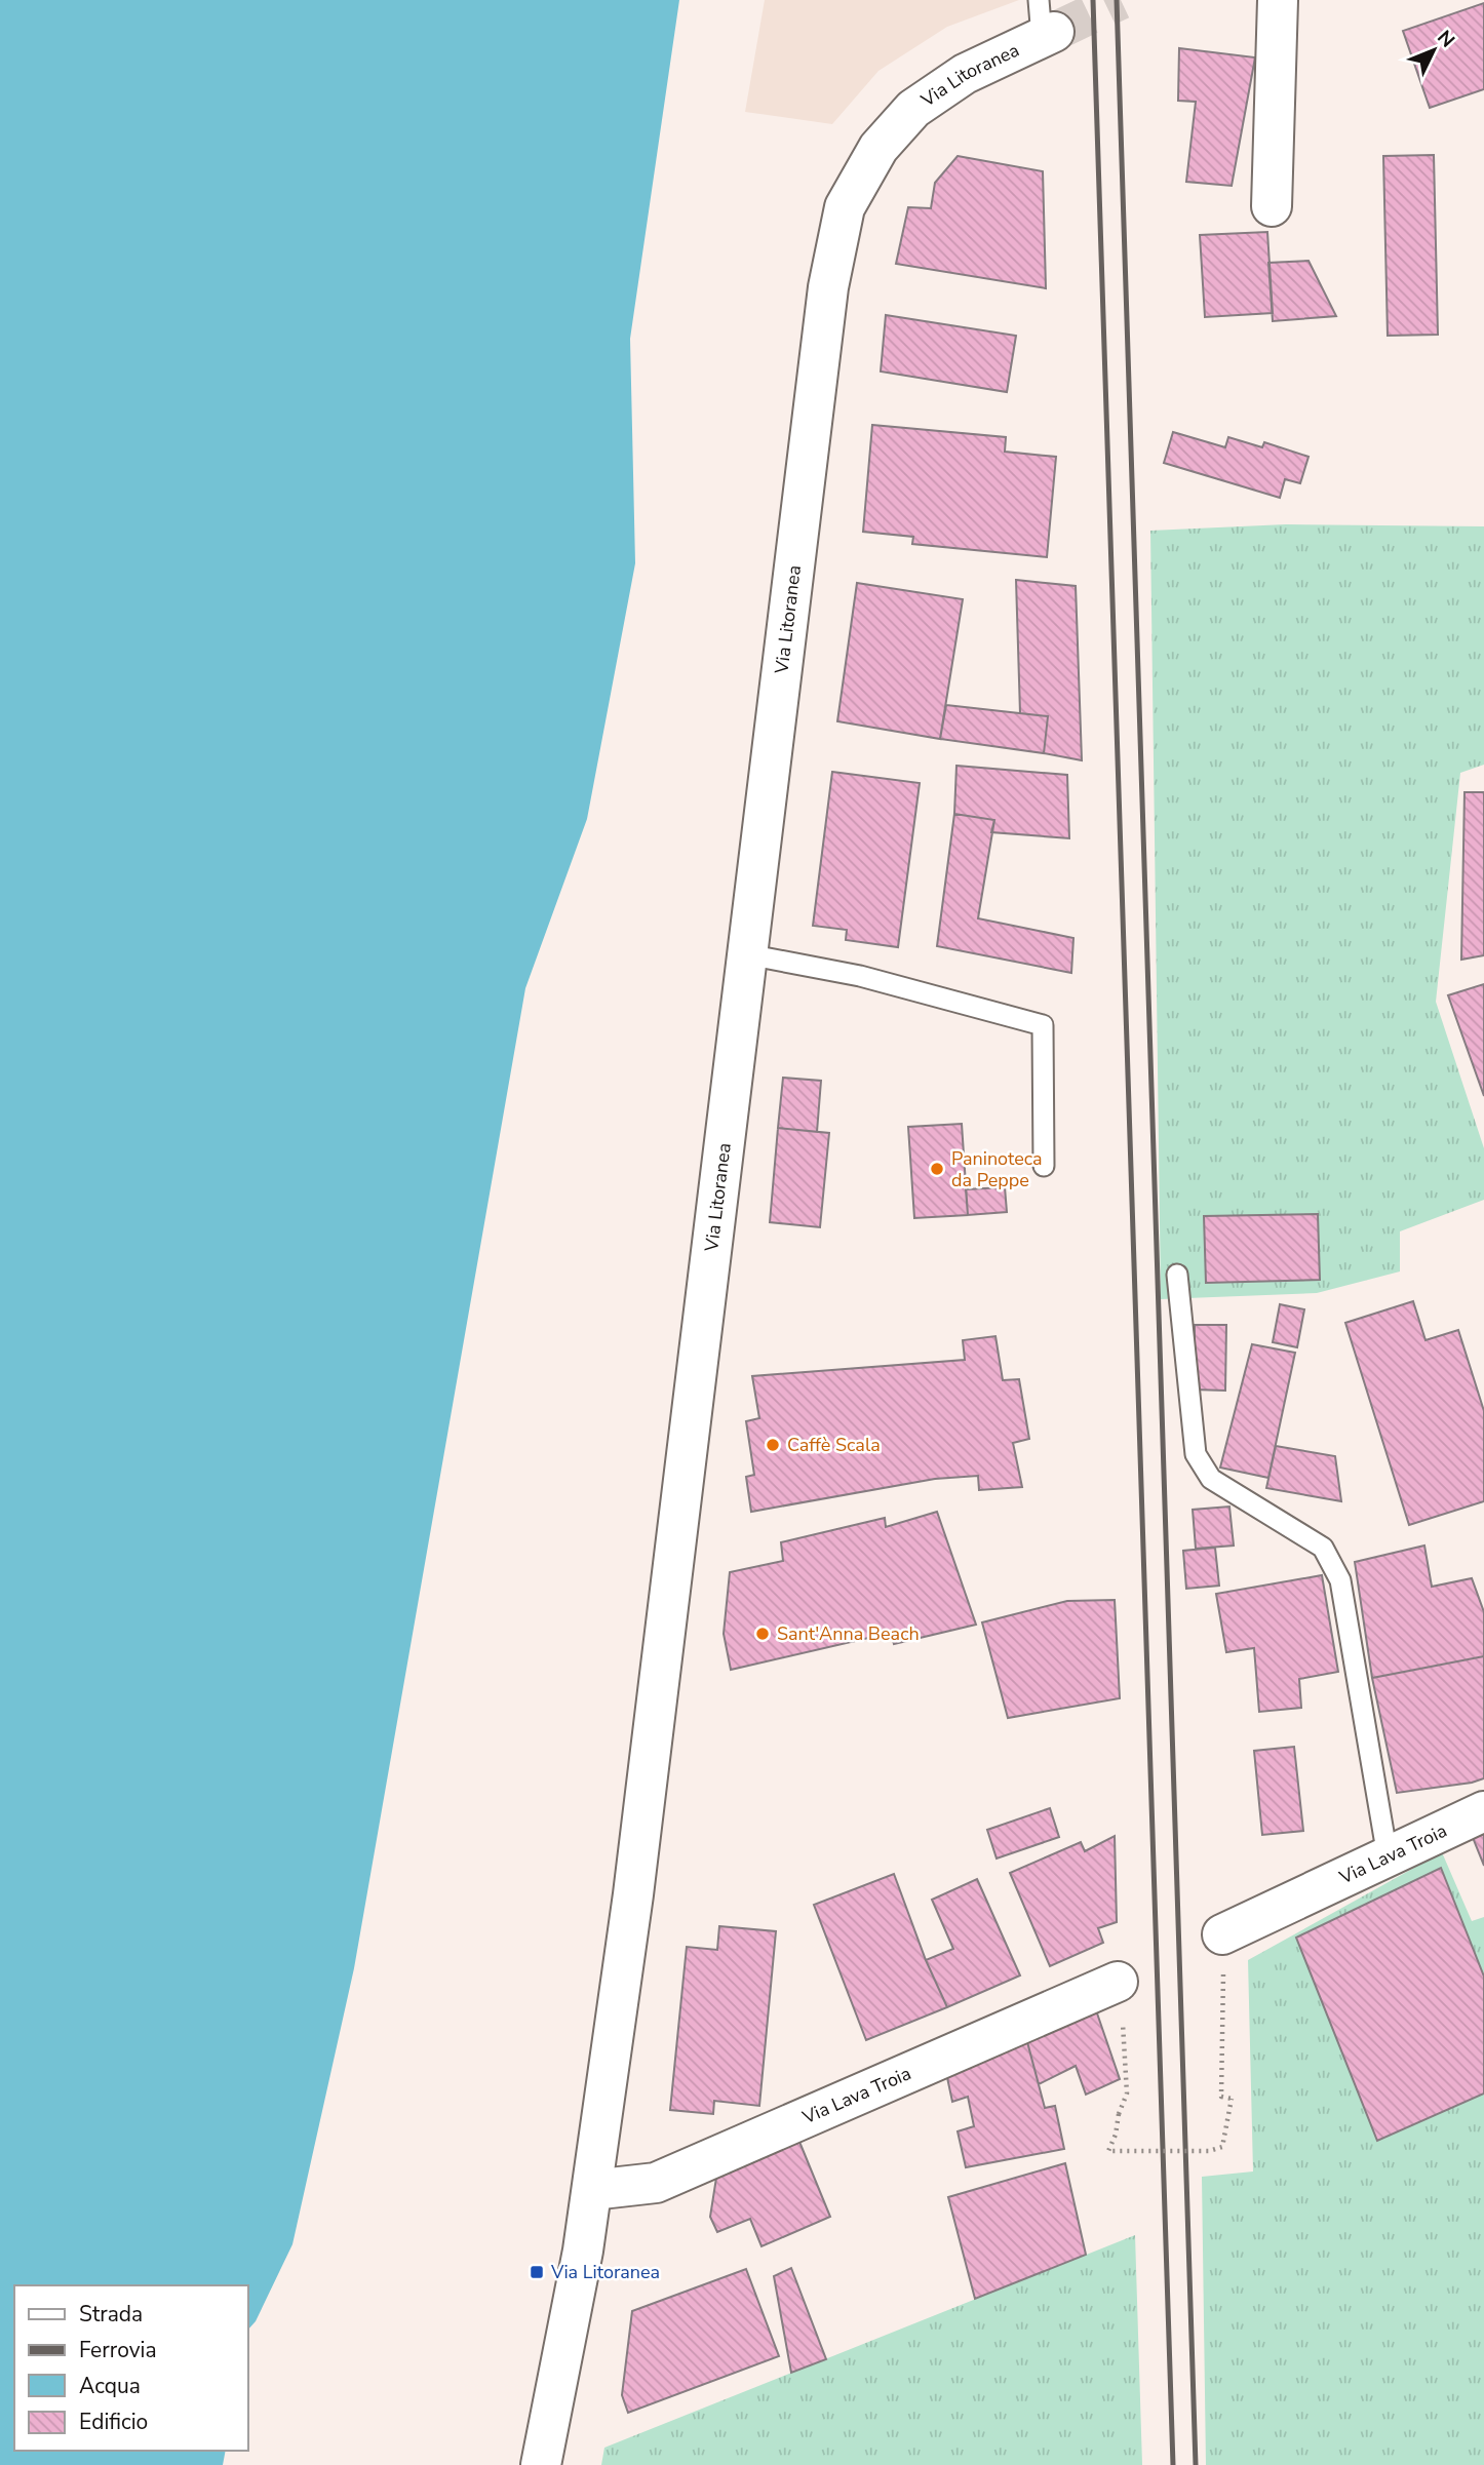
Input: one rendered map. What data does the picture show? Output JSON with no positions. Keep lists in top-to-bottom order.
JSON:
{
  "streets": {
    "street": ["Via Litoranea", "Via Lava Troia"]
  },
  "crossings": [
    ["Via Litoranea", "Via Lava Troia"]
  ],
  "places": {
    "other": ["Paninoteca da Peppe", "Caffè Scala", "Sant'Anna Beach"],
    "transit": ["Via Litoranea"]
  },
  "legend": [
    "Strada",
    "Ferrovia",
    "Acqua",
    "Edificio"
  ],
  "north": "top right"
}
